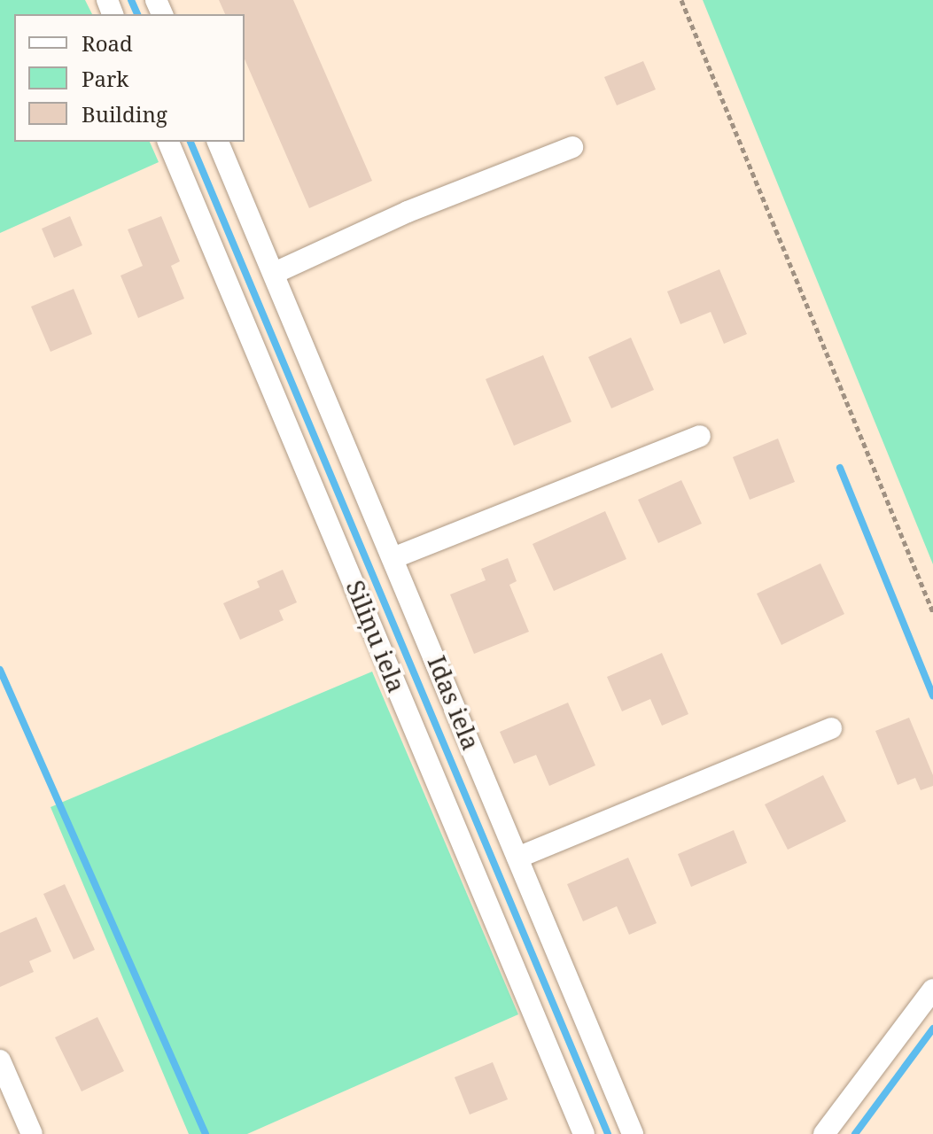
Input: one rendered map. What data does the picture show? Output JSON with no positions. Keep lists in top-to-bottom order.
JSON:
{
  "streets": {
    "street": ["Siliņu iela", "Idas iela"]
  },
  "legend": ["Road", "Park", "Building"]
}
